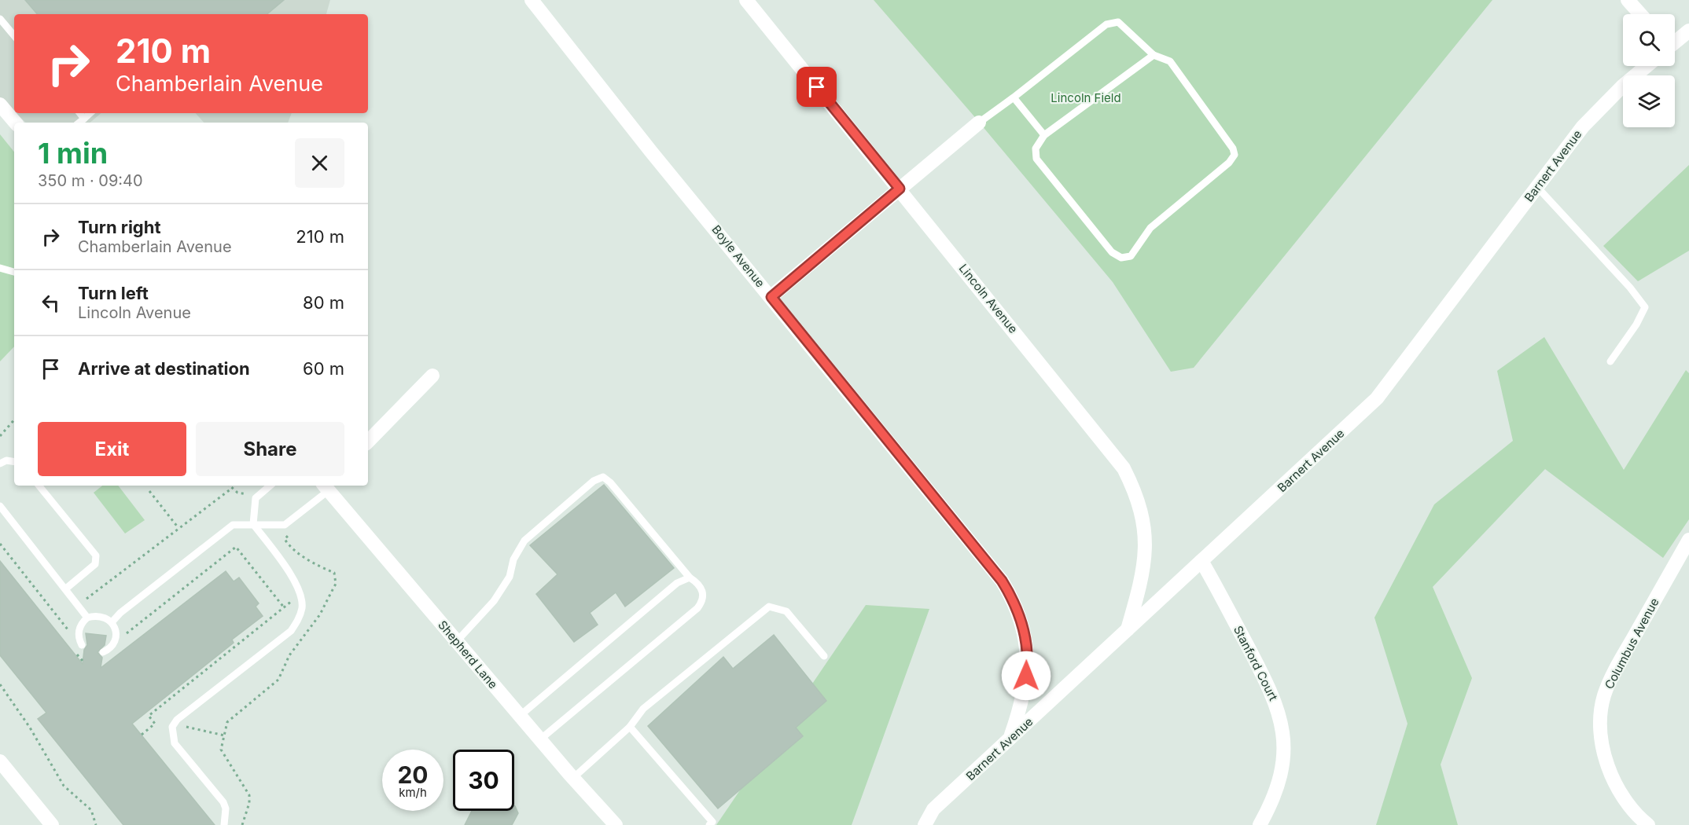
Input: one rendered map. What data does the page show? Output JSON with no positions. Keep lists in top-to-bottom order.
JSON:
{
  "streets": {
    "street": [
      "Barnert Avenue",
      "Boyle Avenue",
      "Lincoln Avenue",
      "Columbus Avenue",
      "Shepherd Lane",
      "Stanford Court"
    ]
  },
  "crossings": [
    ["Barnert Avenue", "Boyle Avenue"],
    ["Barnert Avenue", "Lincoln Avenue"],
    ["Barnert Avenue", "Stanford Court"]
  ],
  "parks": ["Lincoln Field"],
  "page": {
    "turn": ["210 m", "Chamberlain Avenue"],
    "heading": ["1 min", "350 m · 09:40"],
    "list": [
      {
        "name": "Turn right",
        "note": "Chamberlain Avenue",
        "value": "210 m"
      },
      {
        "name": "Turn left",
        "note": "Lincoln Avenue",
        "value": "80 m"
      },
      {
        "name": "Arrive at destination",
        "value": "60 m"
      }
    ],
    "buttons": ["Exit", "Share"],
    "speed": "20 km/h",
    "limit": "30"
  }
}
